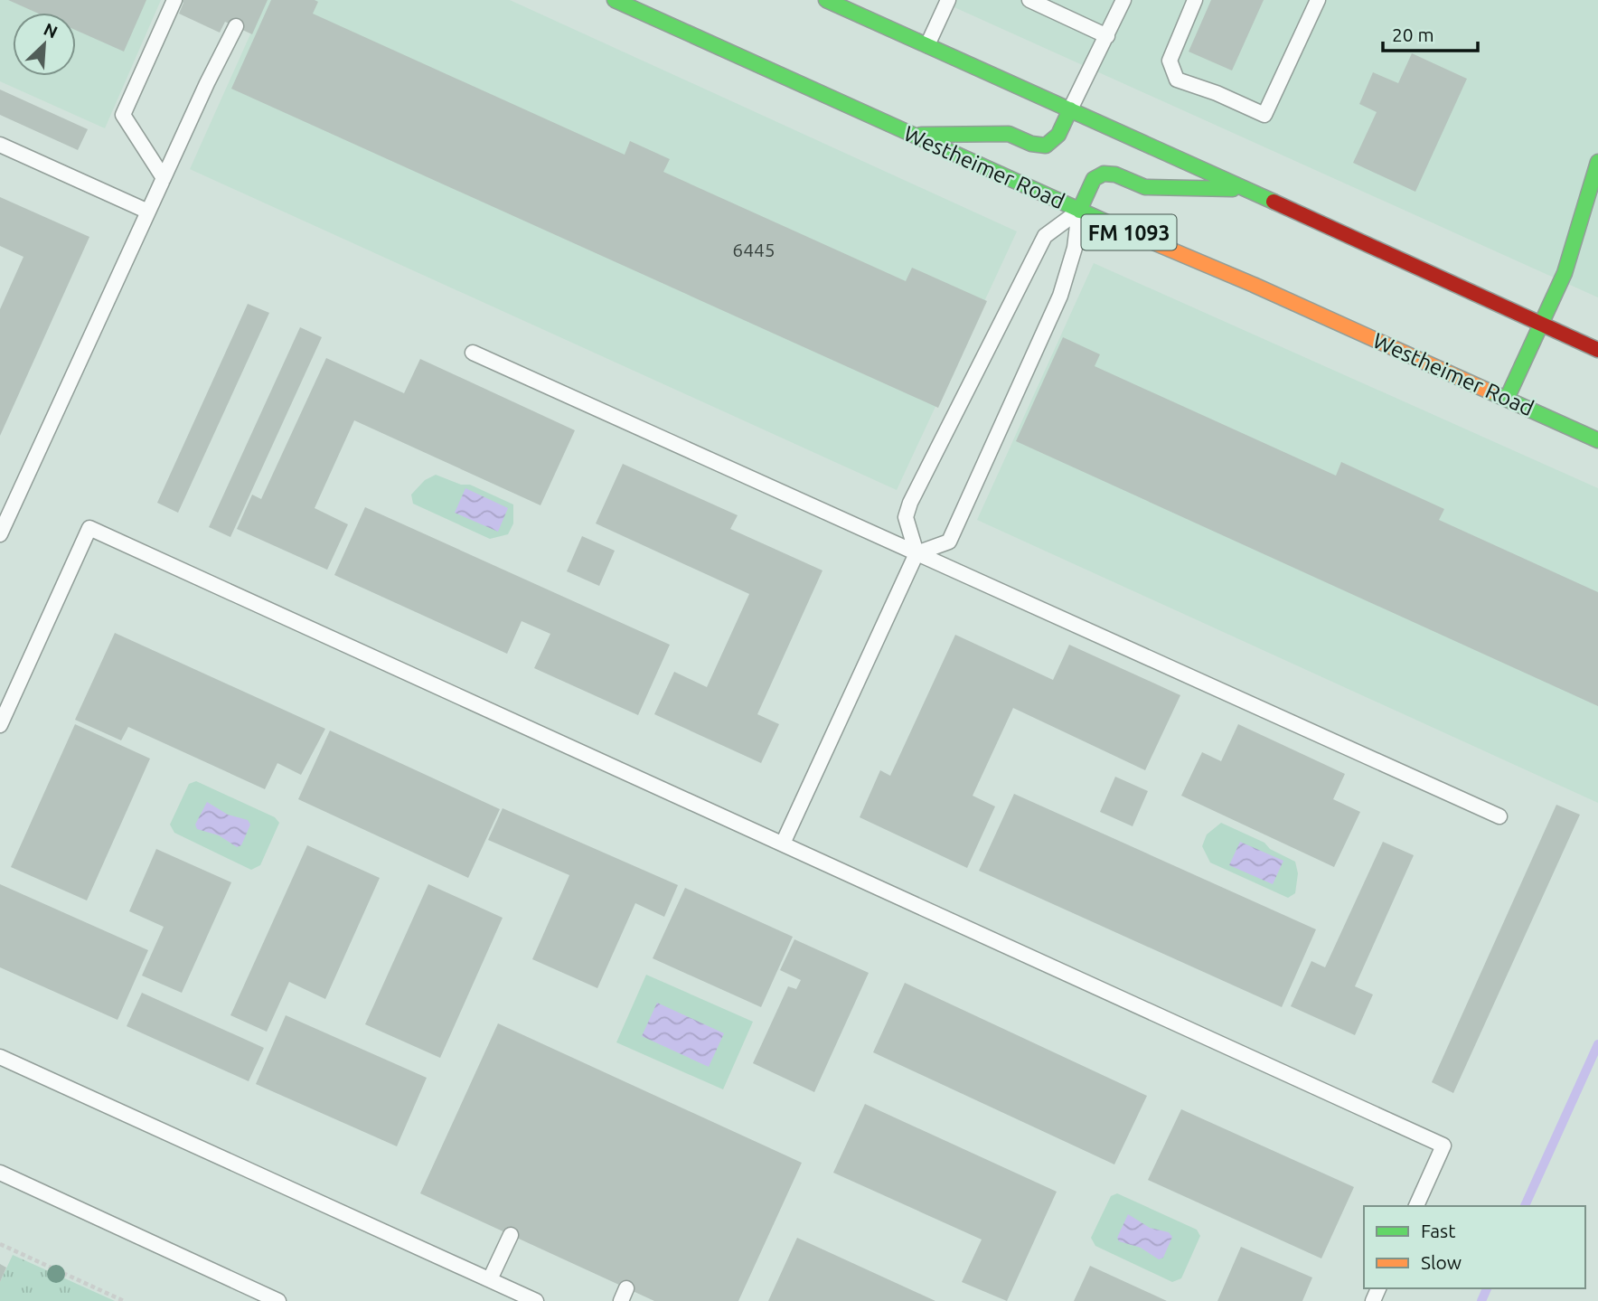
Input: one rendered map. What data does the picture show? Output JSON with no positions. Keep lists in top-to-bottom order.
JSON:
{
  "streets": {
    "main road": ["Westheimer Road", "FM 1093"]
  },
  "house_numbers": ["6445"],
  "legend": ["Fast", "Slow"],
  "scale_bar": "20 m",
  "north": "top right"
}
